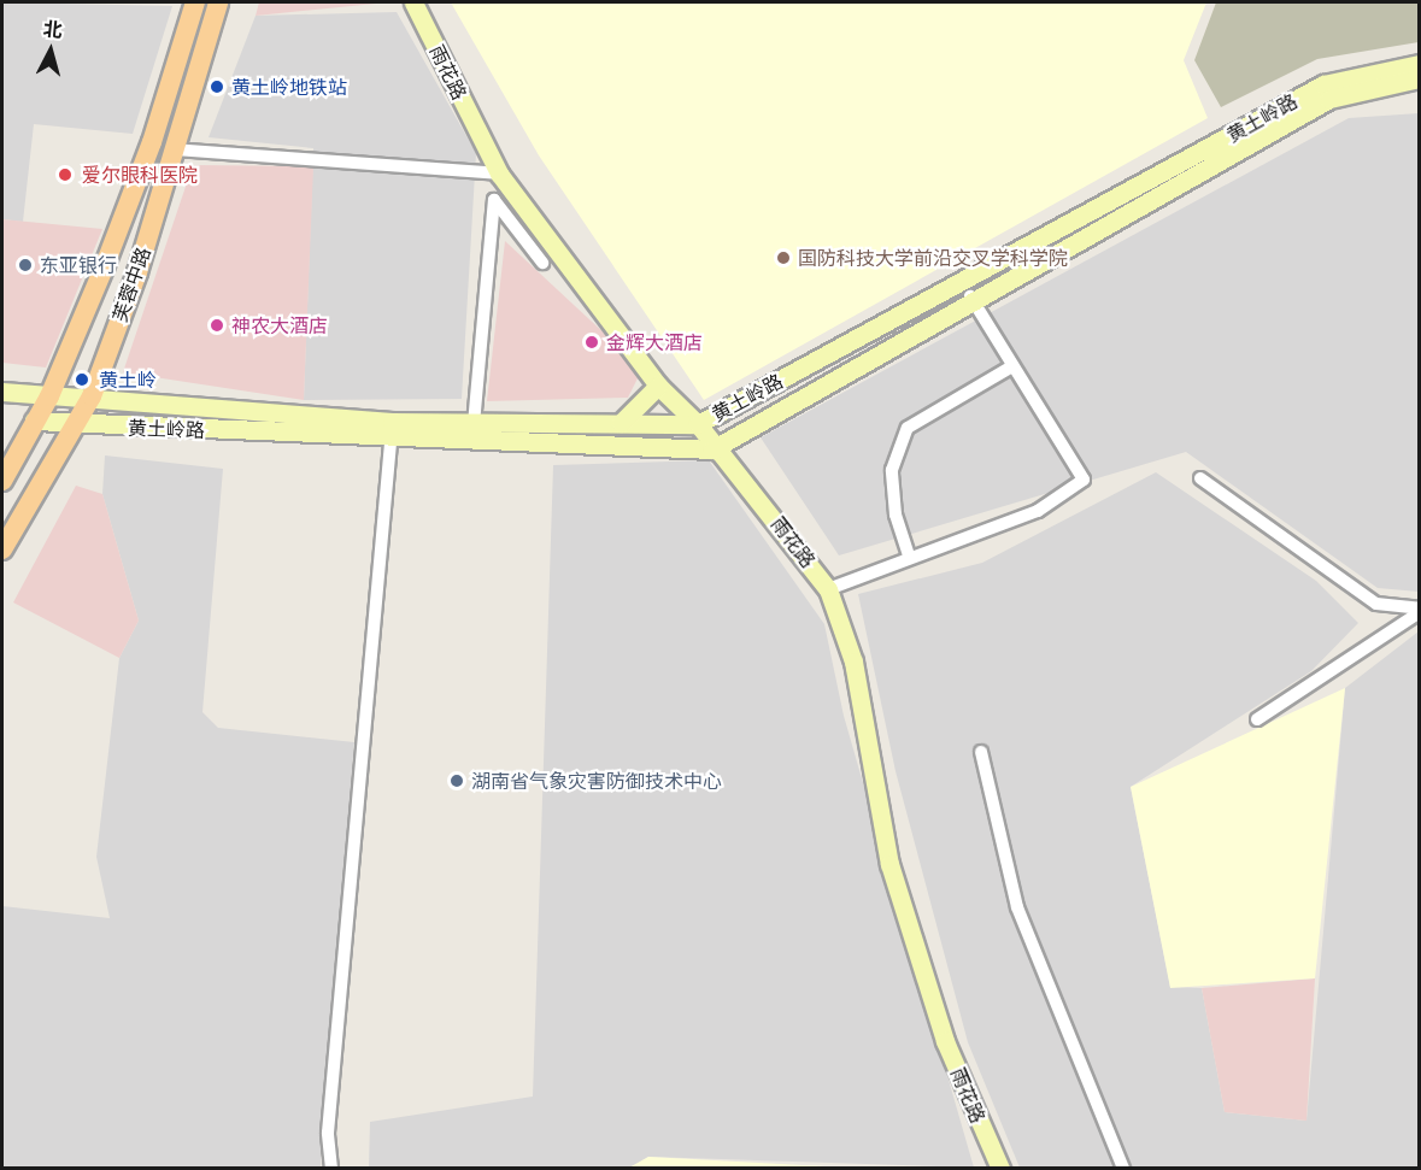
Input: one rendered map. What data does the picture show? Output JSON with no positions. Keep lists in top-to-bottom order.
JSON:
{
  "streets": {
    "main road": ["芙蓉中路"],
    "street": ["雨花路", "黄土岭路"]
  },
  "crossings": [
    ["雨花路", "黄土岭路"],
    ["黄土岭路", "芙蓉中路"]
  ],
  "places": [
    "黄土岭地铁站",
    "爱尔眼科医院",
    "国防科技大学前沿交叉学科学院",
    "东亚银行",
    "神农大酒店",
    "金辉大酒店",
    "黄土岭",
    "湖南省气象灾害防御技术中心"
  ],
  "north": "top"
}
